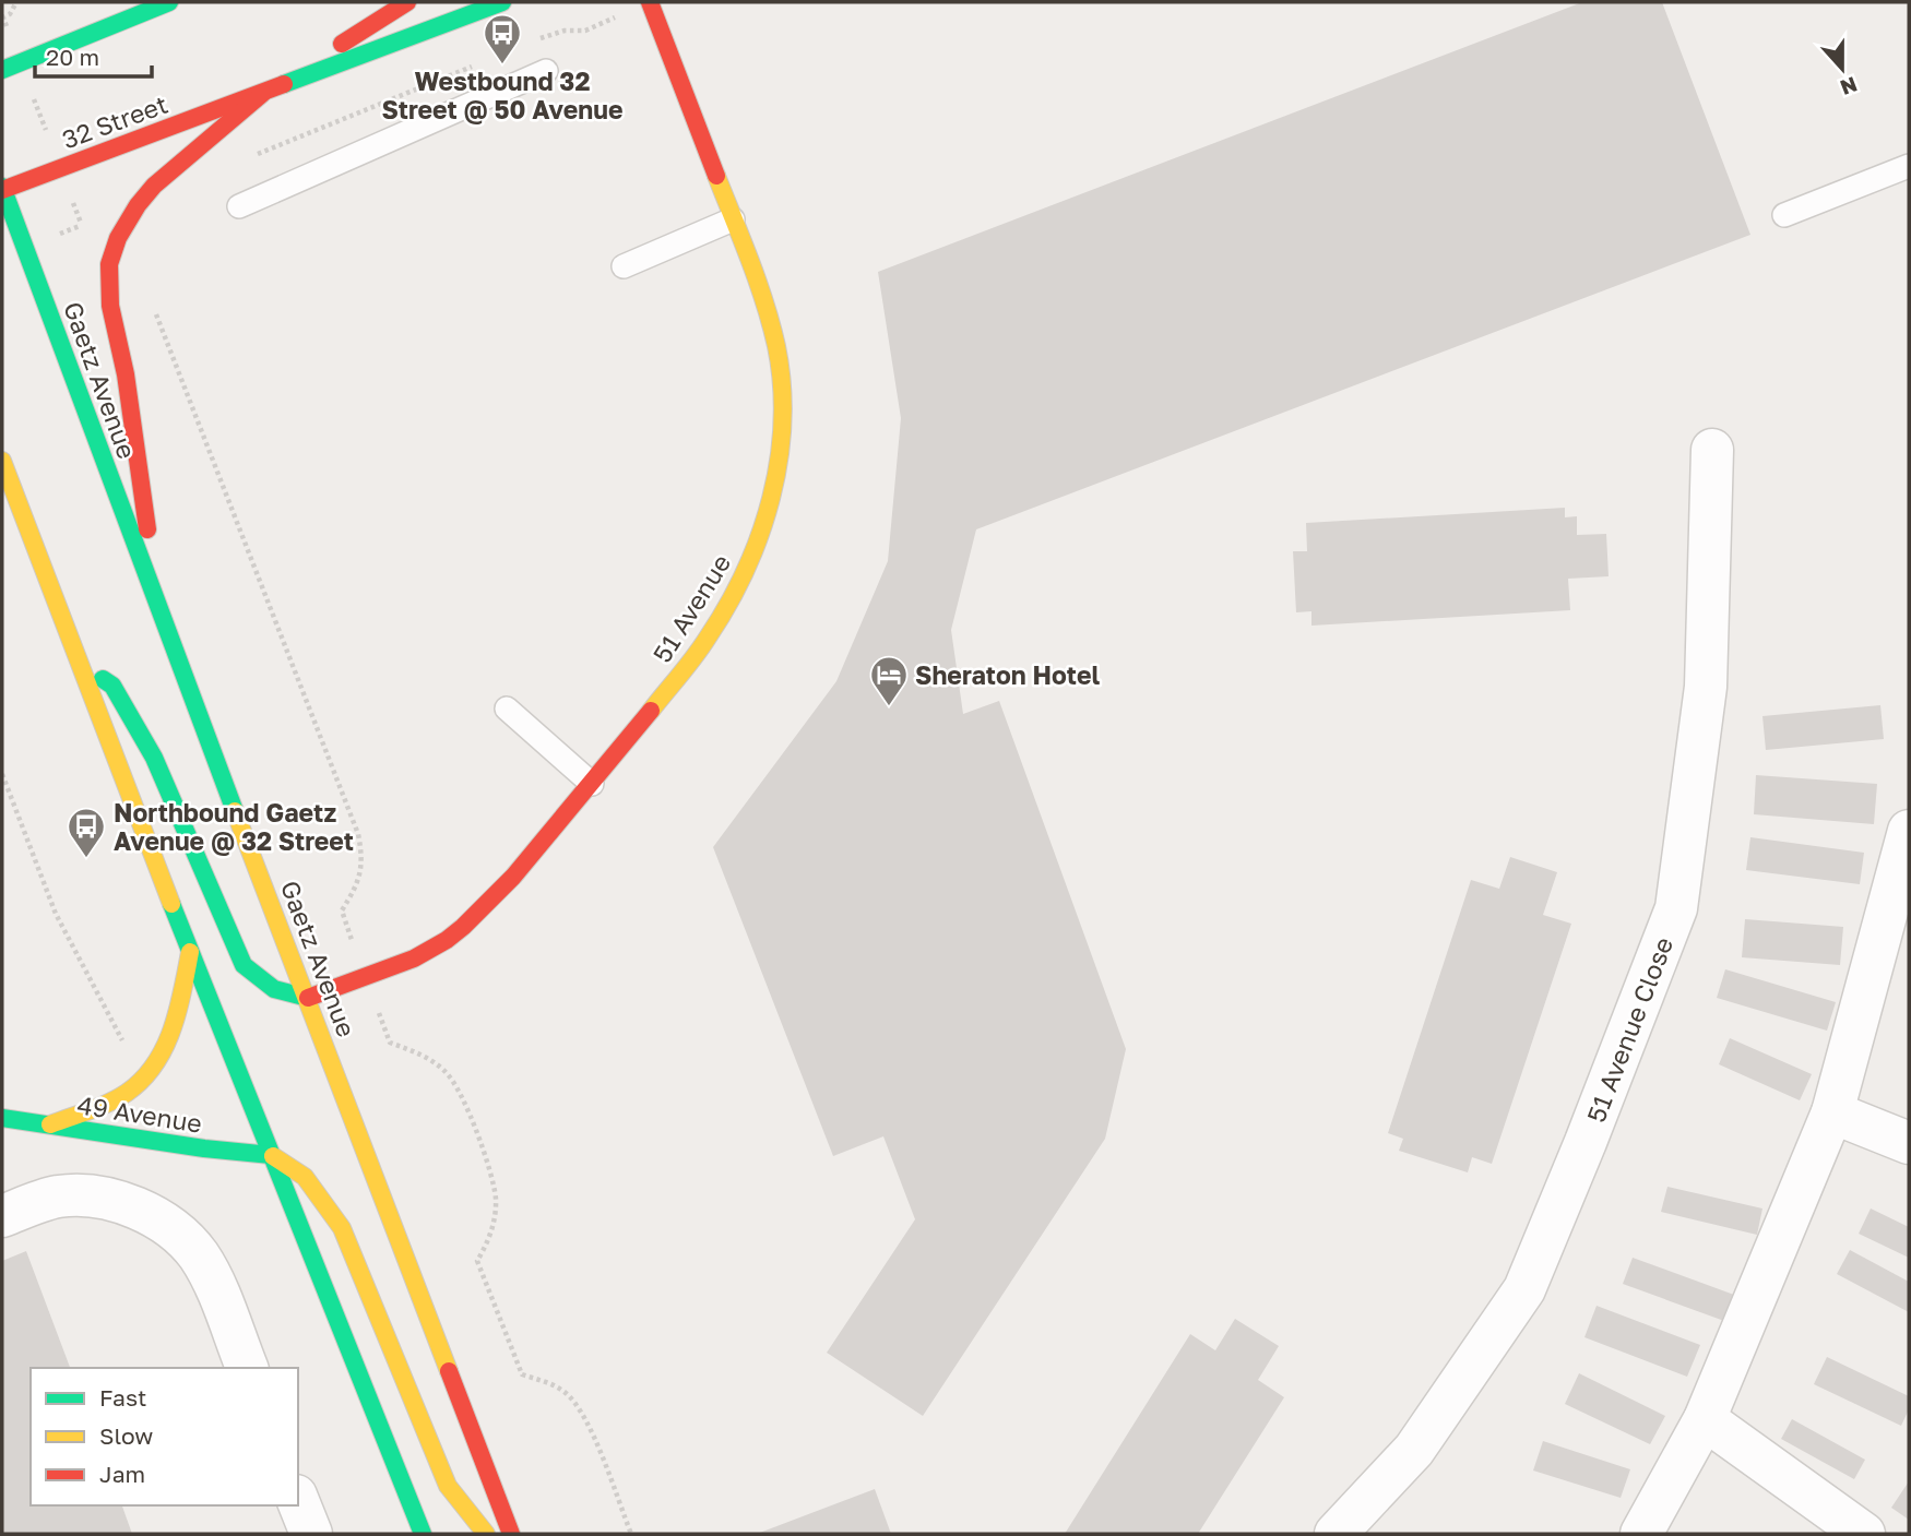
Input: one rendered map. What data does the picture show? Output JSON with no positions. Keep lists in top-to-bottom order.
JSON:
{
  "streets": {
    "main road": [
      "32 Street",
      "Gaetz Avenue",
      "51 Avenue",
      "49 Avenue"
    ],
    "street": ["51 Avenue Close"]
  },
  "crossings": [
    ["32 Street", "Gaetz Avenue"],
    ["Gaetz Avenue", "51 Avenue"]
  ],
  "places": {
    "bus stop": ["Westbound 32 Street @ 50 Avenue", "Northbound Gaetz Avenue @ 32 Street"],
    "hotel": ["Sheraton Hotel"]
  },
  "legend": ["Fast", "Slow", "Jam"],
  "scale_bar": "20 m",
  "north": "bottom"
}
